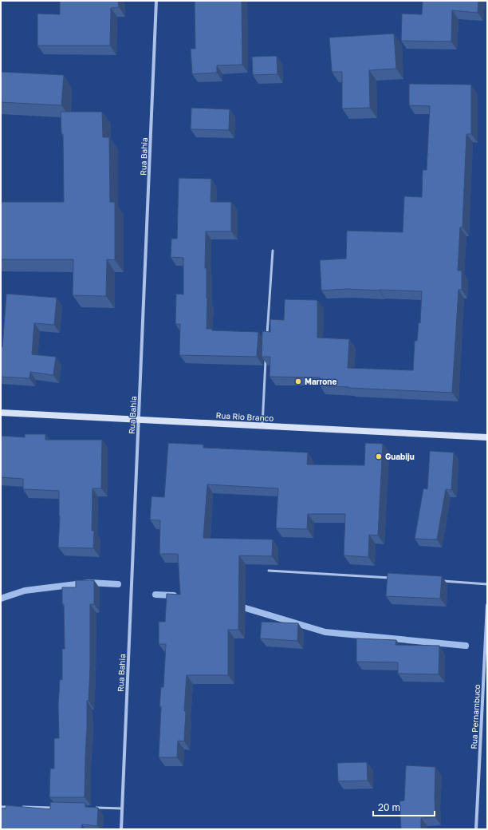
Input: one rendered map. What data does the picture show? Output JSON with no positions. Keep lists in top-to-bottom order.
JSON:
{
  "streets": {
    "street": ["Rua Bahia", "Rua Rio Branco", "Rua Pernambuco"]
  },
  "crossings": [
    ["Rua Bahia", "Rua Rio Branco"]
  ],
  "places": ["Marrone", "Guabiju"],
  "scale_bar": "20 m"
}
